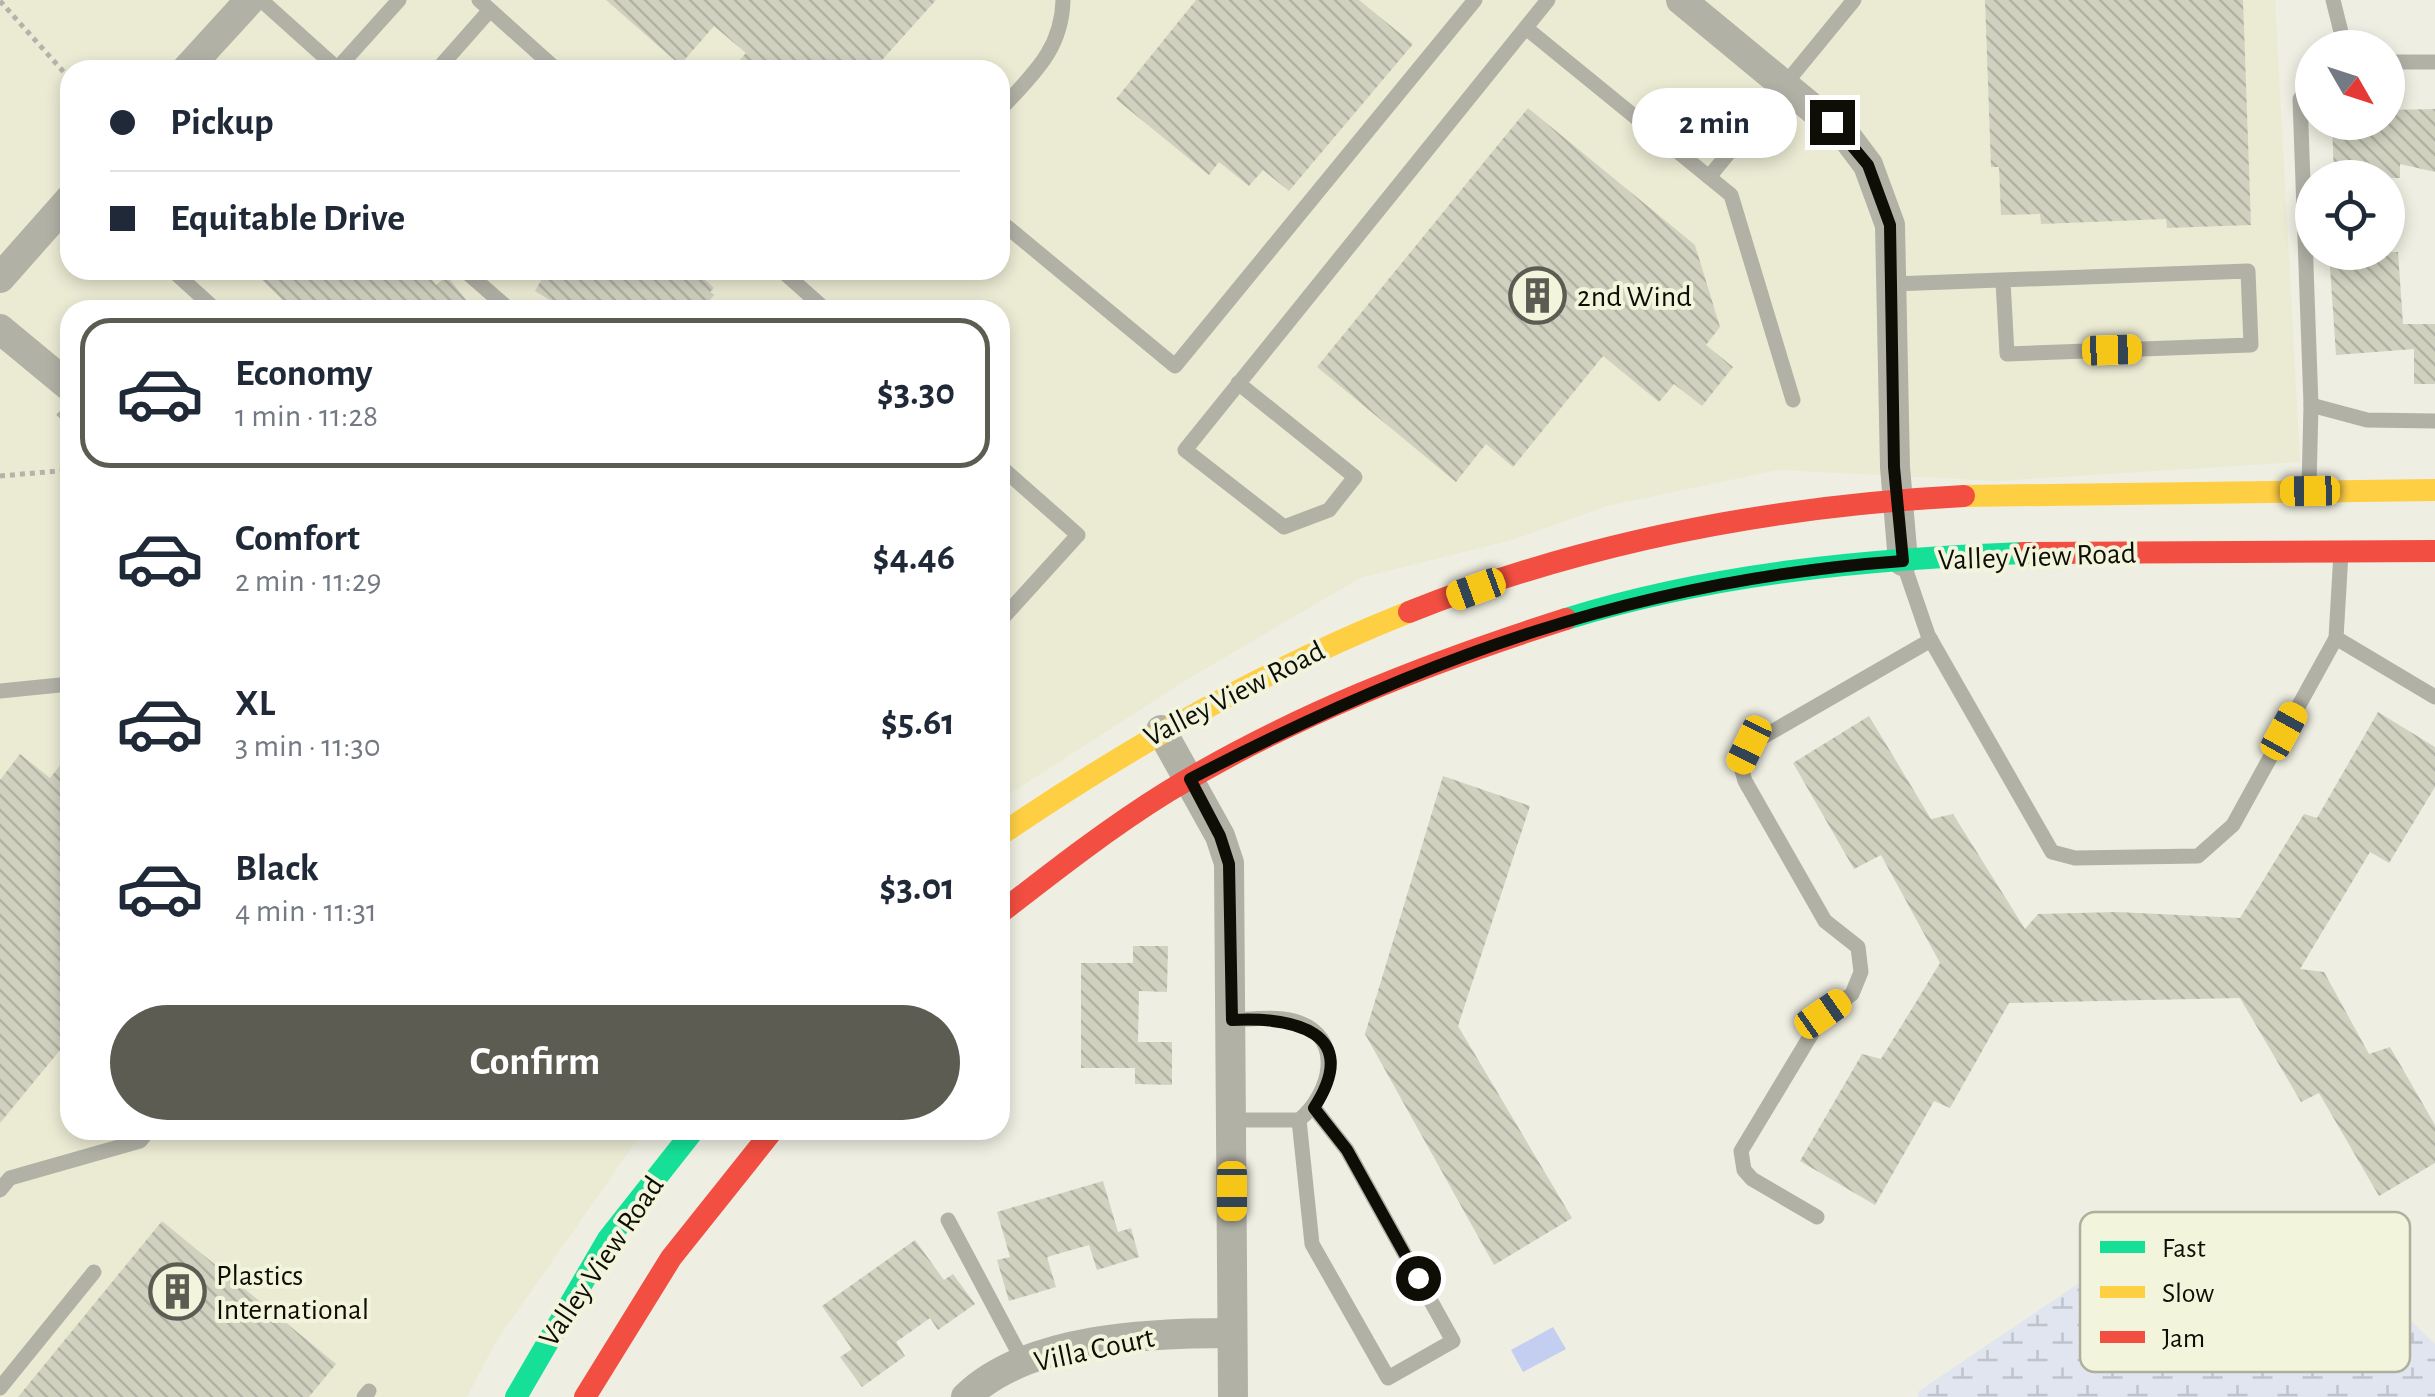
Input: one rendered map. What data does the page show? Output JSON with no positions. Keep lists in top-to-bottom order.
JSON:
{
  "streets": {
    "main road": ["Valley View Road"],
    "street": ["Villa Court"]
  },
  "places": {
    "building": ["2nd Wind", "Plastics International"]
  },
  "legend": ["Fast", "Slow", "Jam"],
  "north": "bottom right",
  "page": {
    "banner": ["Pickup", "Equitable Drive"],
    "bubble": "2 min",
    "list": [
      {
        "name": "Economy",
        "note": "1 min · 11:28",
        "value": "$3.30"
      },
      {
        "name": "Comfort",
        "note": "2 min · 11:29",
        "value": "$4.46"
      },
      {
        "name": "XL",
        "note": "3 min · 11:30",
        "value": "$5.61"
      },
      {
        "name": "Black",
        "note": "4 min · 11:31",
        "value": "$3.01"
      }
    ],
    "buttons": "Confirm"
  }
}
